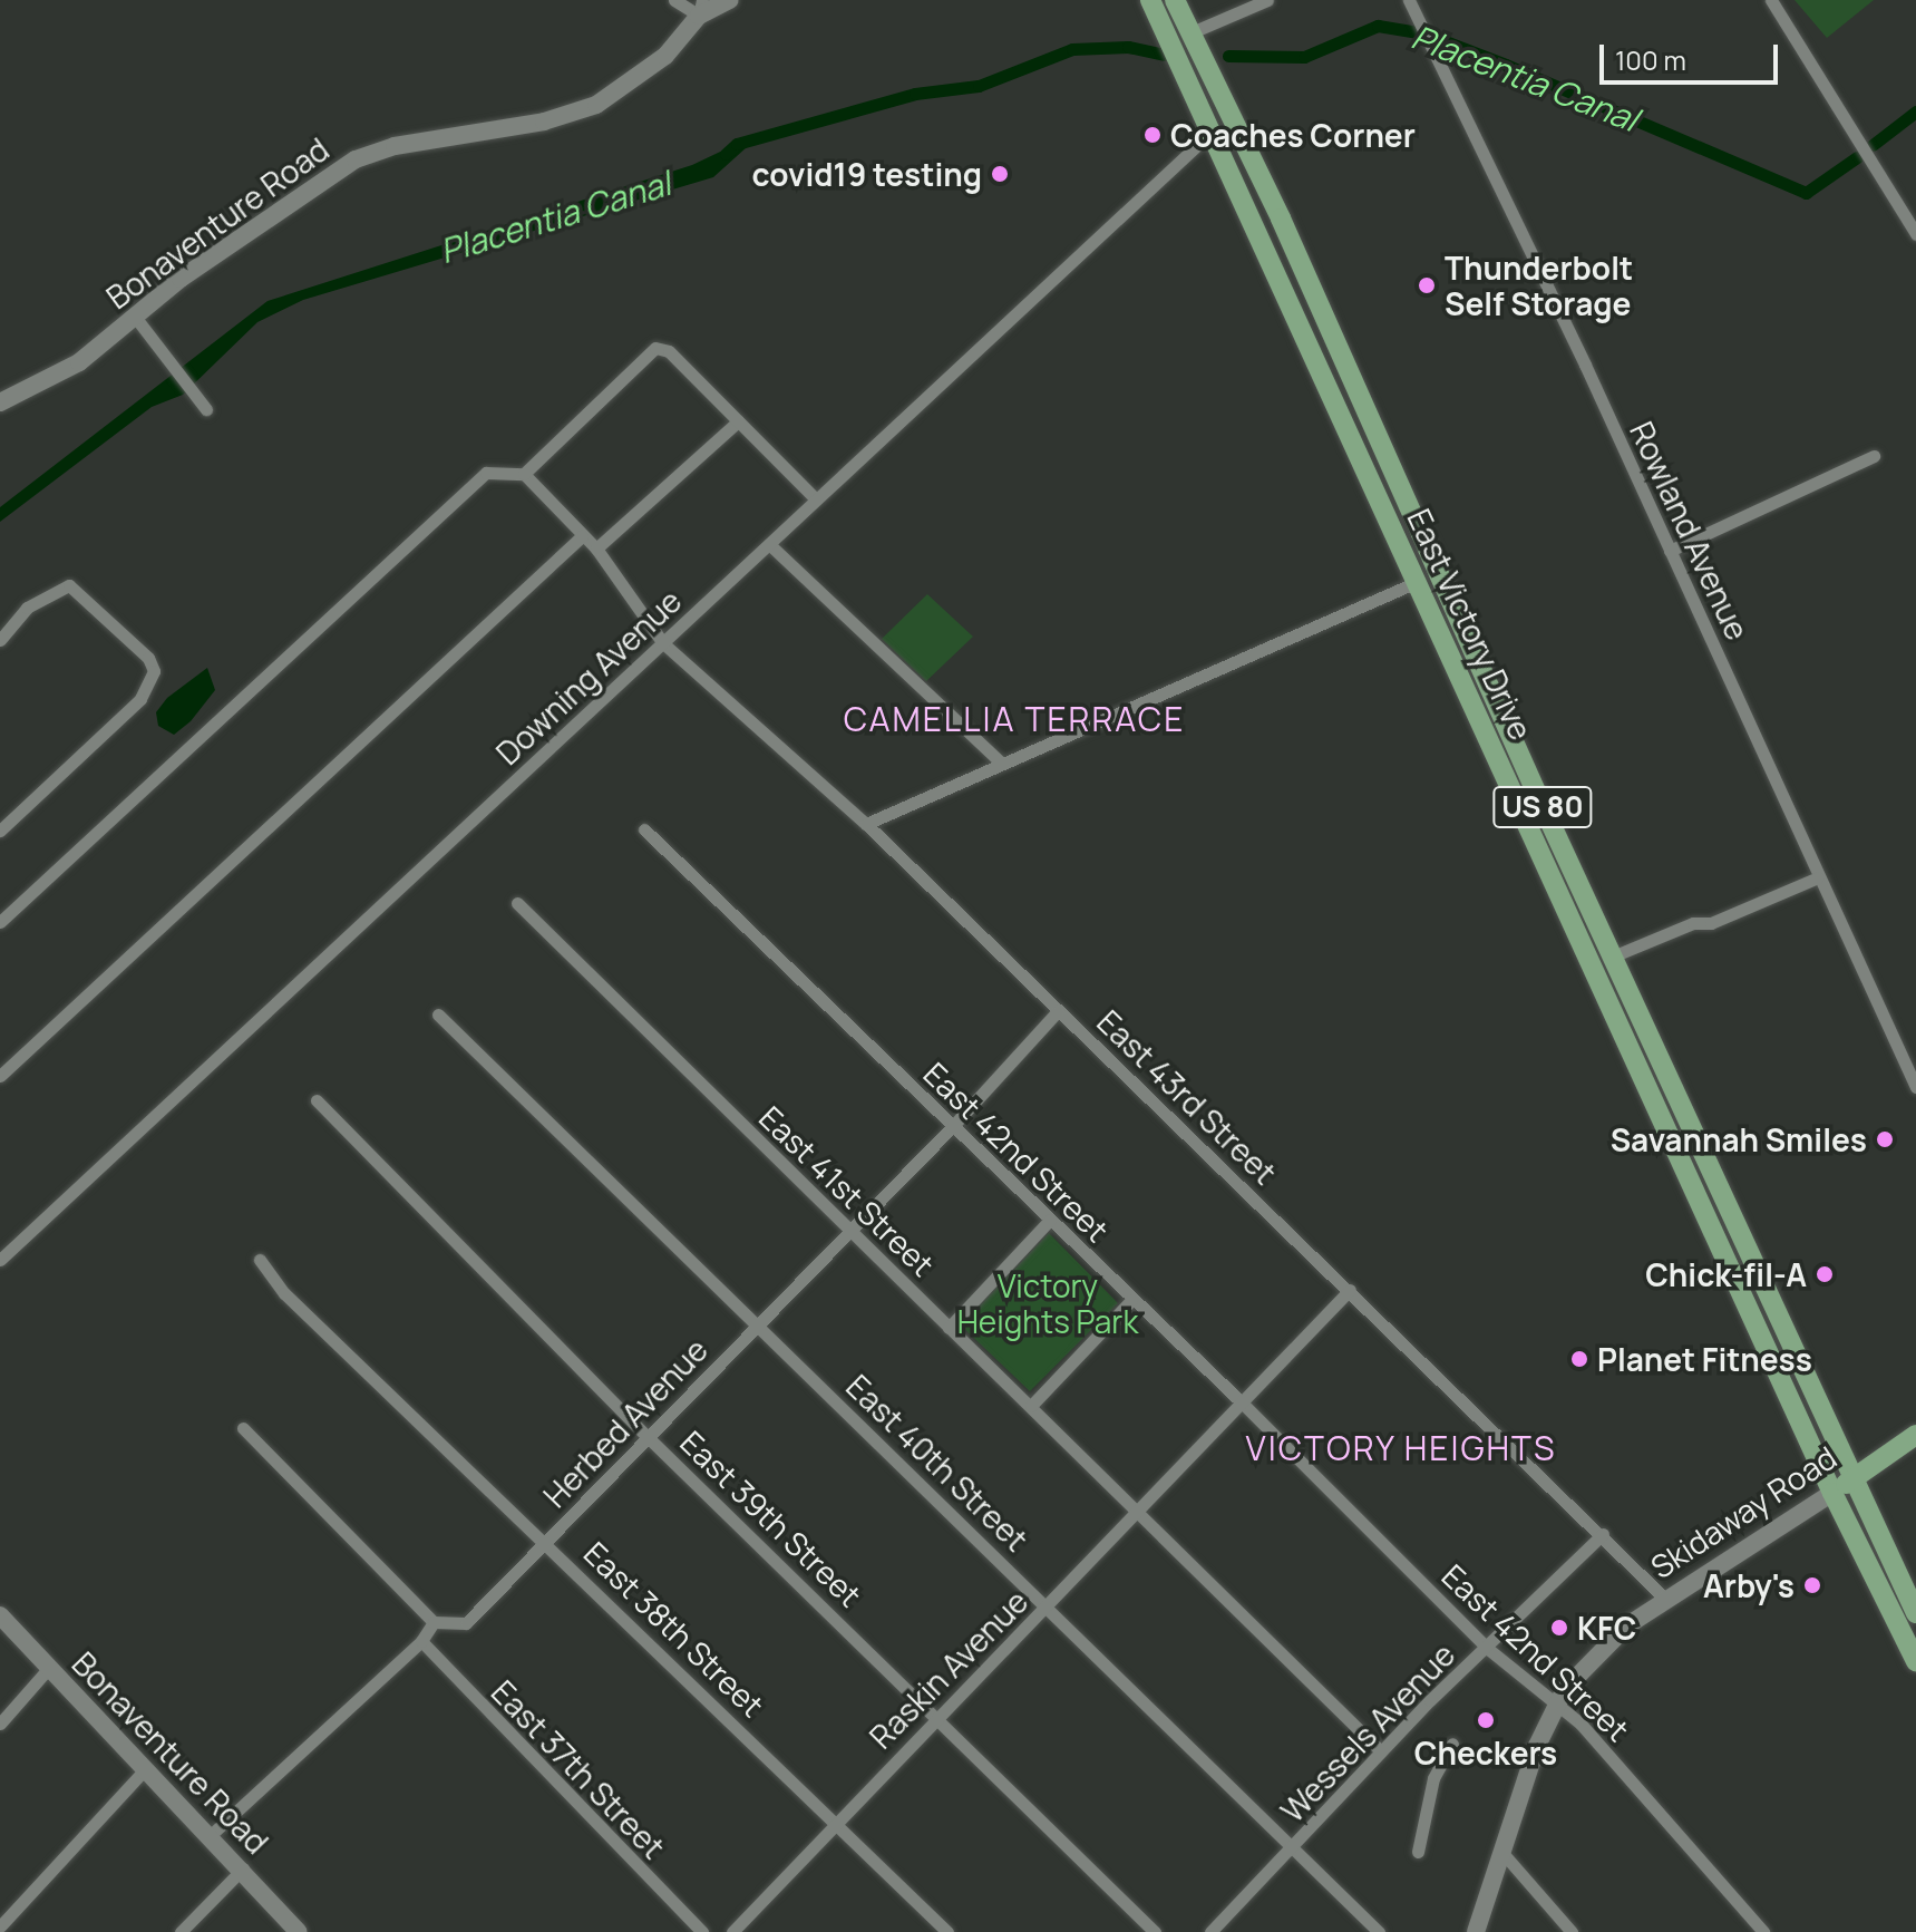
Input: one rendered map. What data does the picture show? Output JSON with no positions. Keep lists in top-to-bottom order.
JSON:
{
  "streets": {
    "main road": ["East Victory Drive", "US 80", "Skidaway Road"],
    "street": [
      "Bonaventure Road",
      "Rowland Avenue",
      "Downing Avenue",
      "East 43rd Street",
      "East 42nd Street",
      "East 41st Street",
      "Herbed Avenue",
      "East 40th Street",
      "East 39th Street",
      "East 38th Street",
      "Raskin Avenue",
      "Wessels Avenue",
      "East 37th Street"
    ]
  },
  "crossings": [
    ["East Victory Drive", "Downing Avenue"],
    ["East Victory Drive", "Skidaway Road"],
    ["Downing Avenue", "East 43rd Street"],
    ["East 43rd Street", "Herbed Avenue"],
    ["East 43rd Street", "Skidaway Road"],
    ["East 43rd Street", "Raskin Avenue"],
    ["East 43rd Street", "Wessels Avenue"],
    ["East 42nd Street", "Herbed Avenue"],
    ["East 42nd Street", "Skidaway Road"],
    ["East 42nd Street", "Raskin Avenue"],
    ["East 42nd Street", "Wessels Avenue"],
    ["East 41st Street", "Herbed Avenue"],
    ["East 41st Street", "Raskin Avenue"],
    ["East 41st Street", "Wessels Avenue"],
    ["Herbed Avenue", "East 40th Street"],
    ["Herbed Avenue", "East 39th Street"],
    ["Herbed Avenue", "East 38th Street"],
    ["East 40th Street", "Raskin Avenue"],
    ["East 40th Street", "Wessels Avenue"],
    ["East 39th Street", "Raskin Avenue"],
    ["East 38th Street", "Raskin Avenue"]
  ],
  "districts": ["CAMELLIA TERRACE", "VICTORY HEIGHTS"],
  "water": ["Placentia Canal"],
  "parks": ["Victory Heights Park"],
  "places": [
    "Coaches Corner",
    "covid19 testing",
    "Thunderbolt Self Storage",
    "Savannah Smiles",
    "Chick-fil-A",
    "Planet Fitness",
    "Arby's",
    "KFC",
    "Checkers"
  ],
  "scale_bar": "100 m"
}
